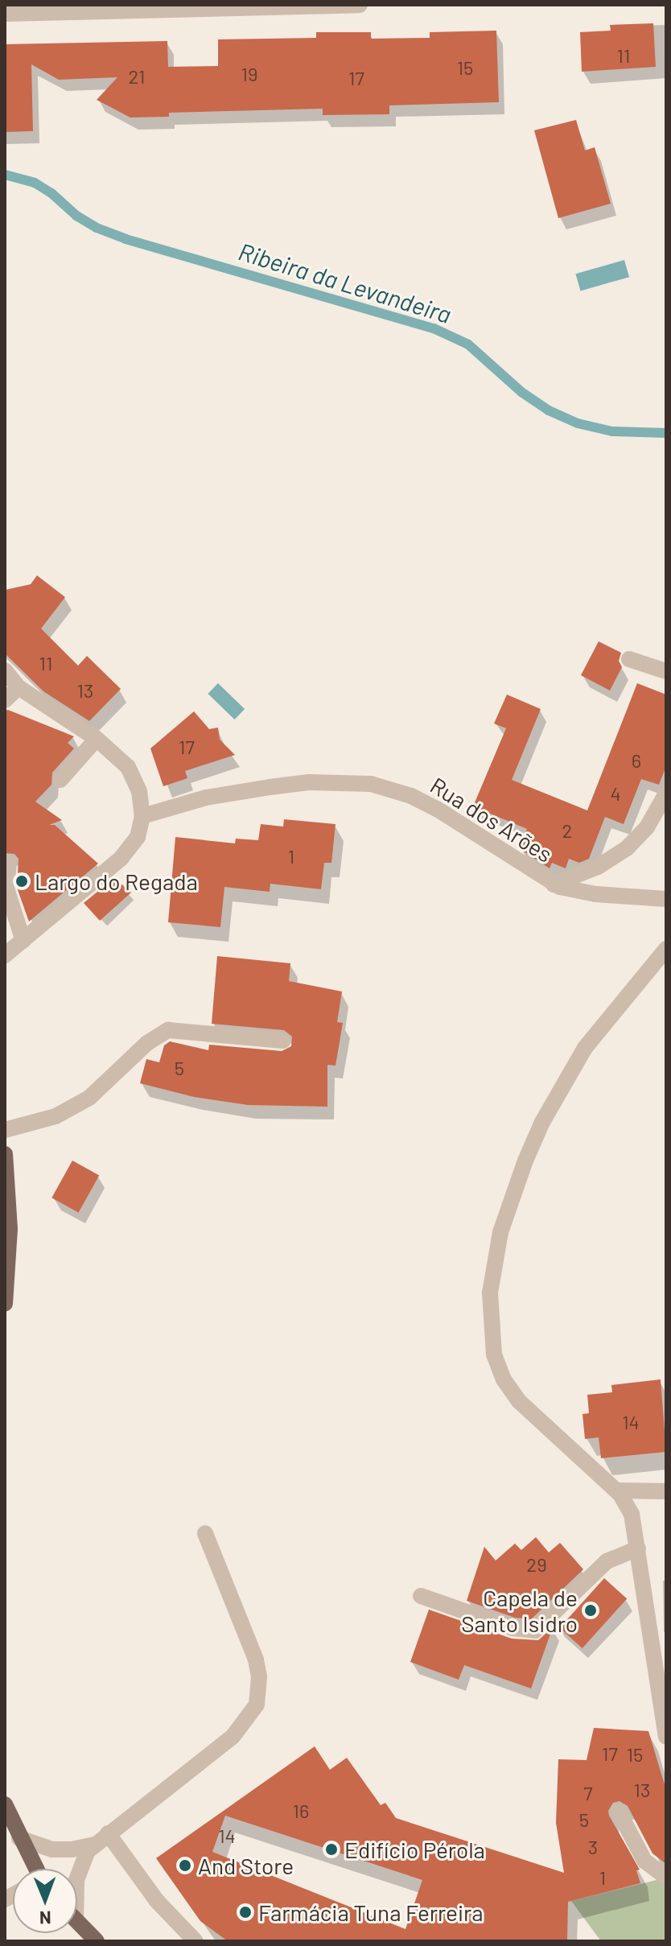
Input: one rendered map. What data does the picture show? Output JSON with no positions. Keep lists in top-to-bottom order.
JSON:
{
  "streets": {
    "street": ["Rua dos Arões"]
  },
  "water": ["Ribeira da Levandeira"],
  "places": [
    "Largo do Regada",
    "Capela de Santo Isidro",
    "Edifício Pérola",
    "And Store",
    "Farmácia Tuna Ferreira"
  ],
  "house_numbers": [
    "11",
    "15",
    "19",
    "21",
    "17",
    "11",
    "13",
    "17",
    "6",
    "4",
    "2",
    "1",
    "5",
    "14",
    "29",
    "17",
    "15",
    "13",
    "7",
    "16",
    "5",
    "14",
    "3",
    "1"
  ],
  "north": "bottom"
}
